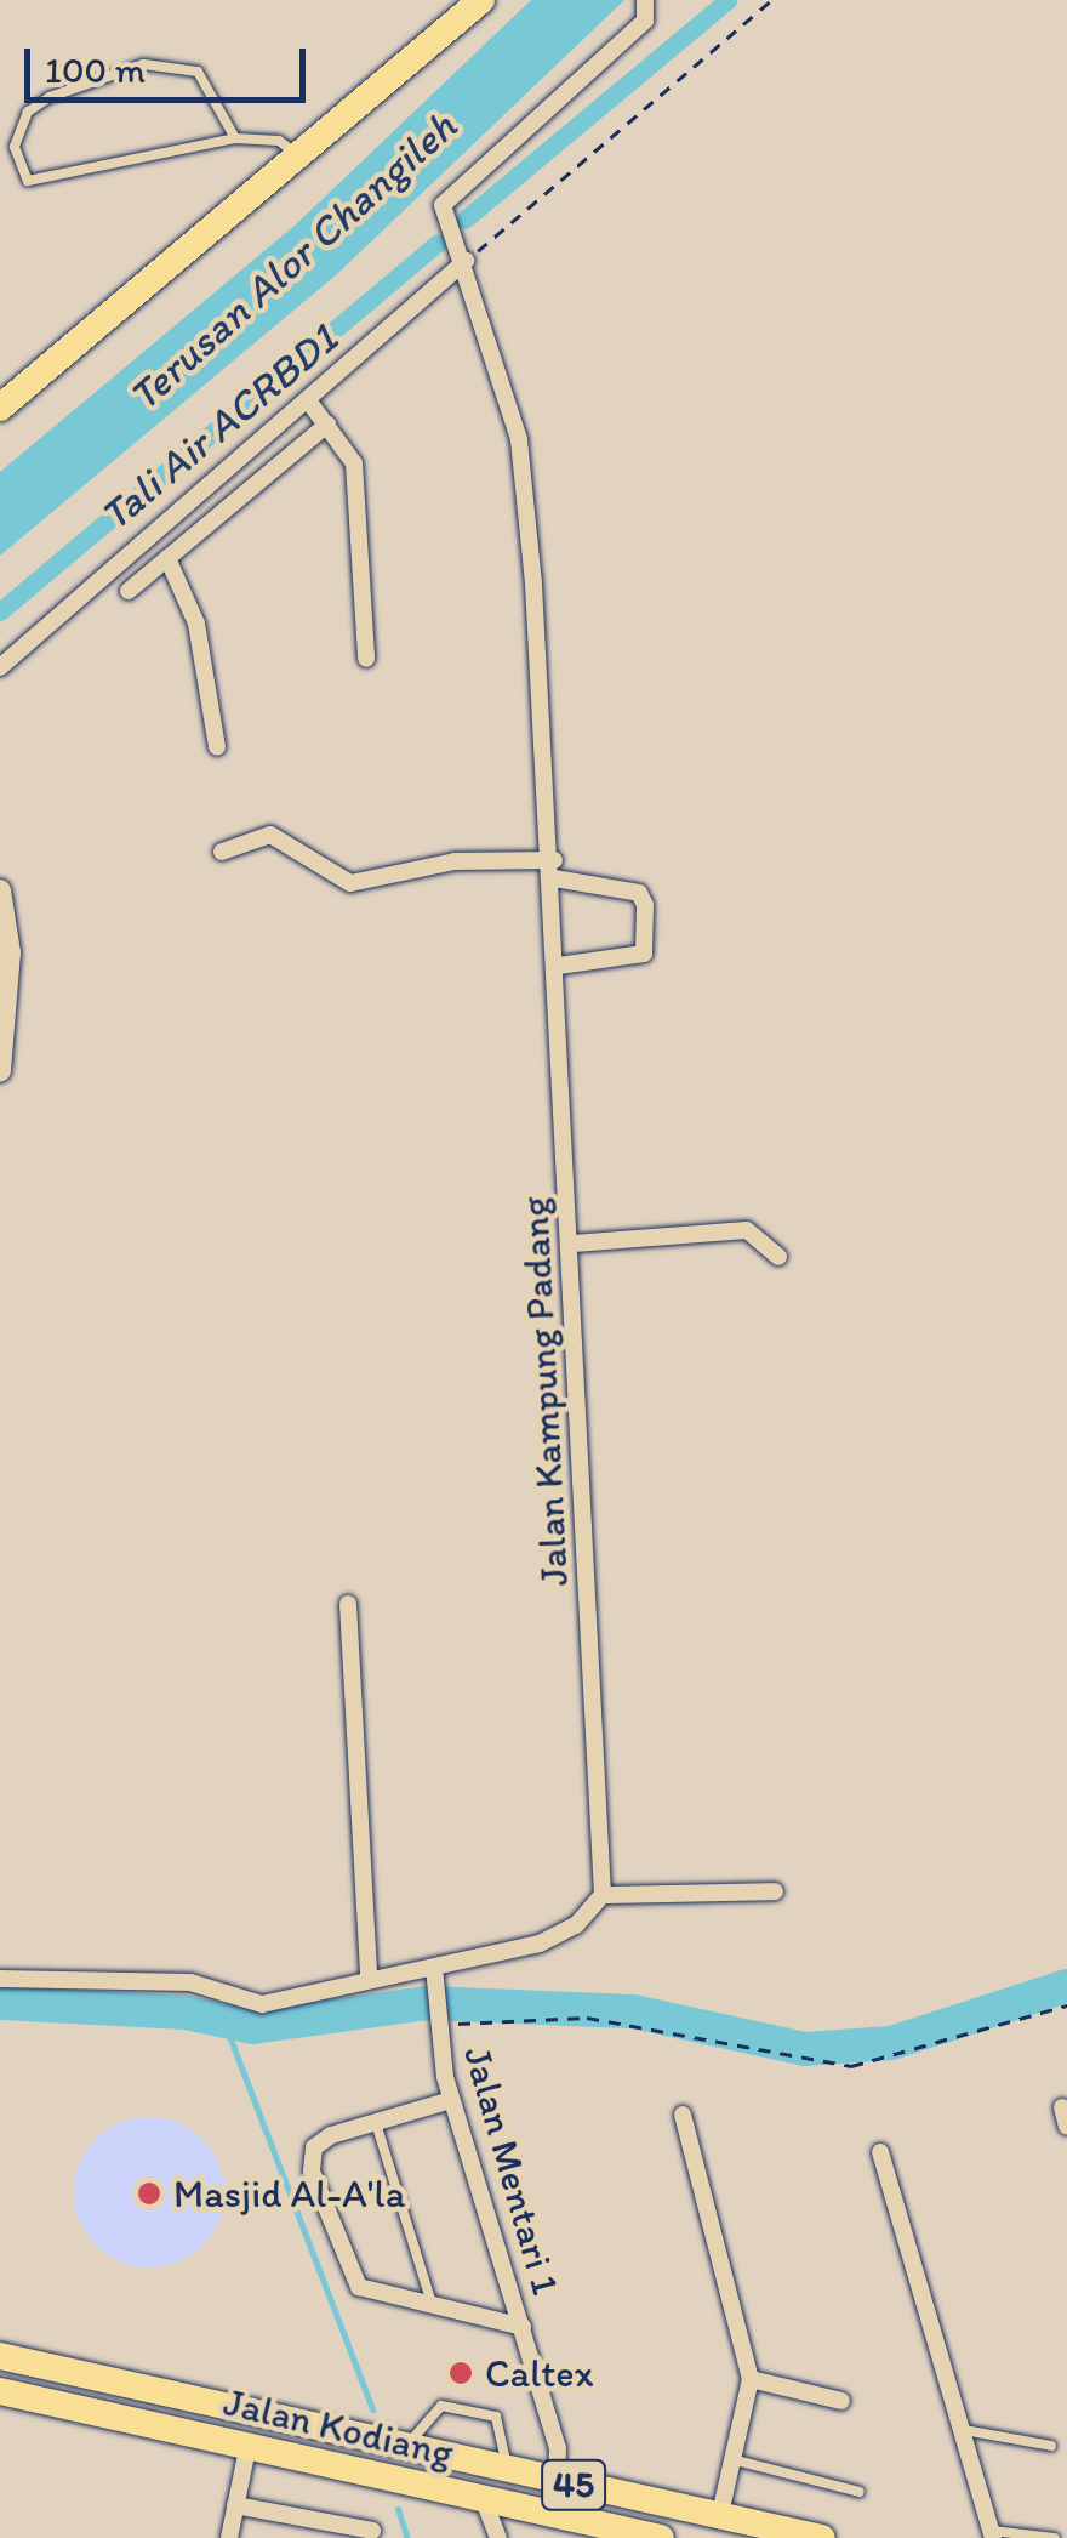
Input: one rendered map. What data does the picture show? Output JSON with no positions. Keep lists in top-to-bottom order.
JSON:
{
  "streets": {
    "main road": ["Jalan Kodiang", "45"],
    "street": ["Jalan Kampung Padang", "Jalan Mentari 1"]
  },
  "crossings": [
    ["Jalan Mentari 1", "Jalan Kodiang"],
    ["Jalan Kodiang", "45"]
  ],
  "water": ["Terusan Alor Changileh", "Tali Air ACRBD1"],
  "places": ["Masjid Al-A'la", "Caltex"],
  "scale_bar": "100 m"
}
